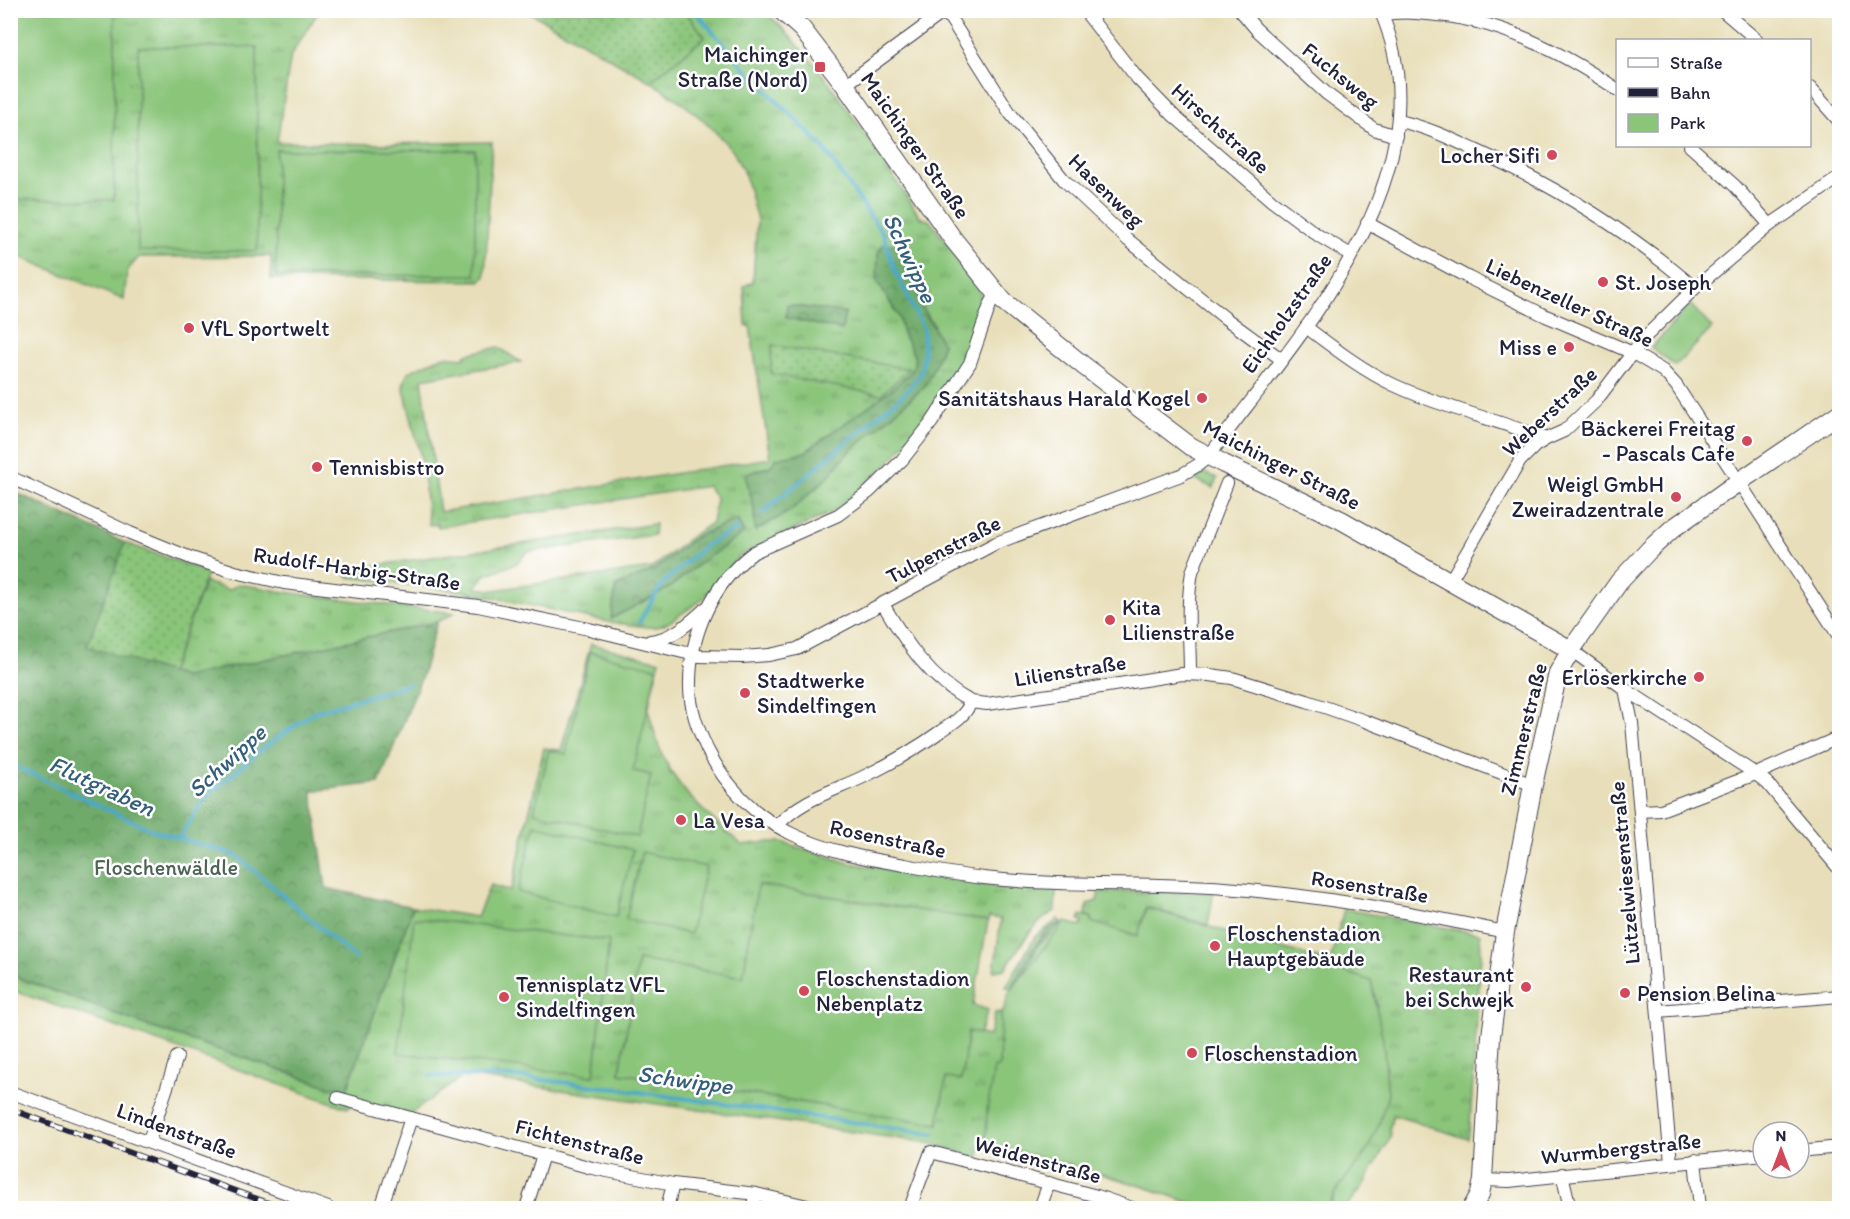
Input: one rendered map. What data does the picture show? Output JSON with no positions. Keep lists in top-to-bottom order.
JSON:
{
  "streets": {
    "street": [
      "Fuchsweg",
      "Hirschstraße",
      "Maichinger Straße",
      "Hasenweg",
      "Liebenzeller Straße",
      "Eichholzstraße",
      "Weberstraße",
      "Tulpenstraße",
      "Rudolf-Harbig-Straße",
      "Lilienstraße",
      "Zimmerstraße",
      "Rosenstraße",
      "Lützelwiesenstraße",
      "Lindenstraße",
      "Fichtenstraße",
      "Wurmbergstraße",
      "Weidenstraße"
    ]
  },
  "crossings": [
    ["Fuchsweg", "Eichholzstraße"],
    ["Hirschstraße", "Eichholzstraße"],
    ["Maichinger Straße", "Hasenweg"],
    ["Maichinger Straße", "Eichholzstraße"],
    ["Maichinger Straße", "Weberstraße"],
    ["Maichinger Straße", "Tulpenstraße"],
    ["Maichinger Straße", "Zimmerstraße"],
    ["Maichinger Straße", "Rosenstraße"],
    ["Maichinger Straße", "Lützelwiesenstraße"],
    ["Hasenweg", "Eichholzstraße"],
    ["Liebenzeller Straße", "Eichholzstraße"],
    ["Liebenzeller Straße", "Weberstraße"],
    ["Liebenzeller Straße", "Zimmerstraße"],
    ["Eichholzstraße", "Tulpenstraße"],
    ["Tulpenstraße", "Rudolf-Harbig-Straße"],
    ["Tulpenstraße", "Rosenstraße"],
    ["Rudolf-Harbig-Straße", "Rosenstraße"],
    ["Lilienstraße", "Zimmerstraße"],
    ["Zimmerstraße", "Rosenstraße"],
    ["Zimmerstraße", "Wurmbergstraße"],
    ["Lützelwiesenstraße", "Wurmbergstraße"]
  ],
  "water": ["Schwippe", "Flutgraben"],
  "parks": ["Floschenwäldle"],
  "places": {
    "transit": ["Maichinger Straße (Nord)"],
    "other": [
      "Locher Sifi",
      "St. Joseph",
      "VfL Sportwelt",
      "Miss e",
      "Sanitätshaus Harald Kogel",
      "Bäckerei Freitag - Pascals Cafe",
      "Tennisbistro",
      "Weigl GmbH Zweiradzentrale",
      "Kita Lilienstraße",
      "Erlöserkirche",
      "Stadtwerke Sindelfingen",
      "La Vesa",
      "Floschenstadion Hauptgebäude",
      "Restaurant bei Schwejk",
      "Floschenstadion Nebenplatz",
      "Pension Belina",
      "Tennisplatz VFL Sindelfingen",
      "Floschenstadion"
    ]
  },
  "legend": ["Straße", "Bahn", "Park"],
  "north": "top"
}
